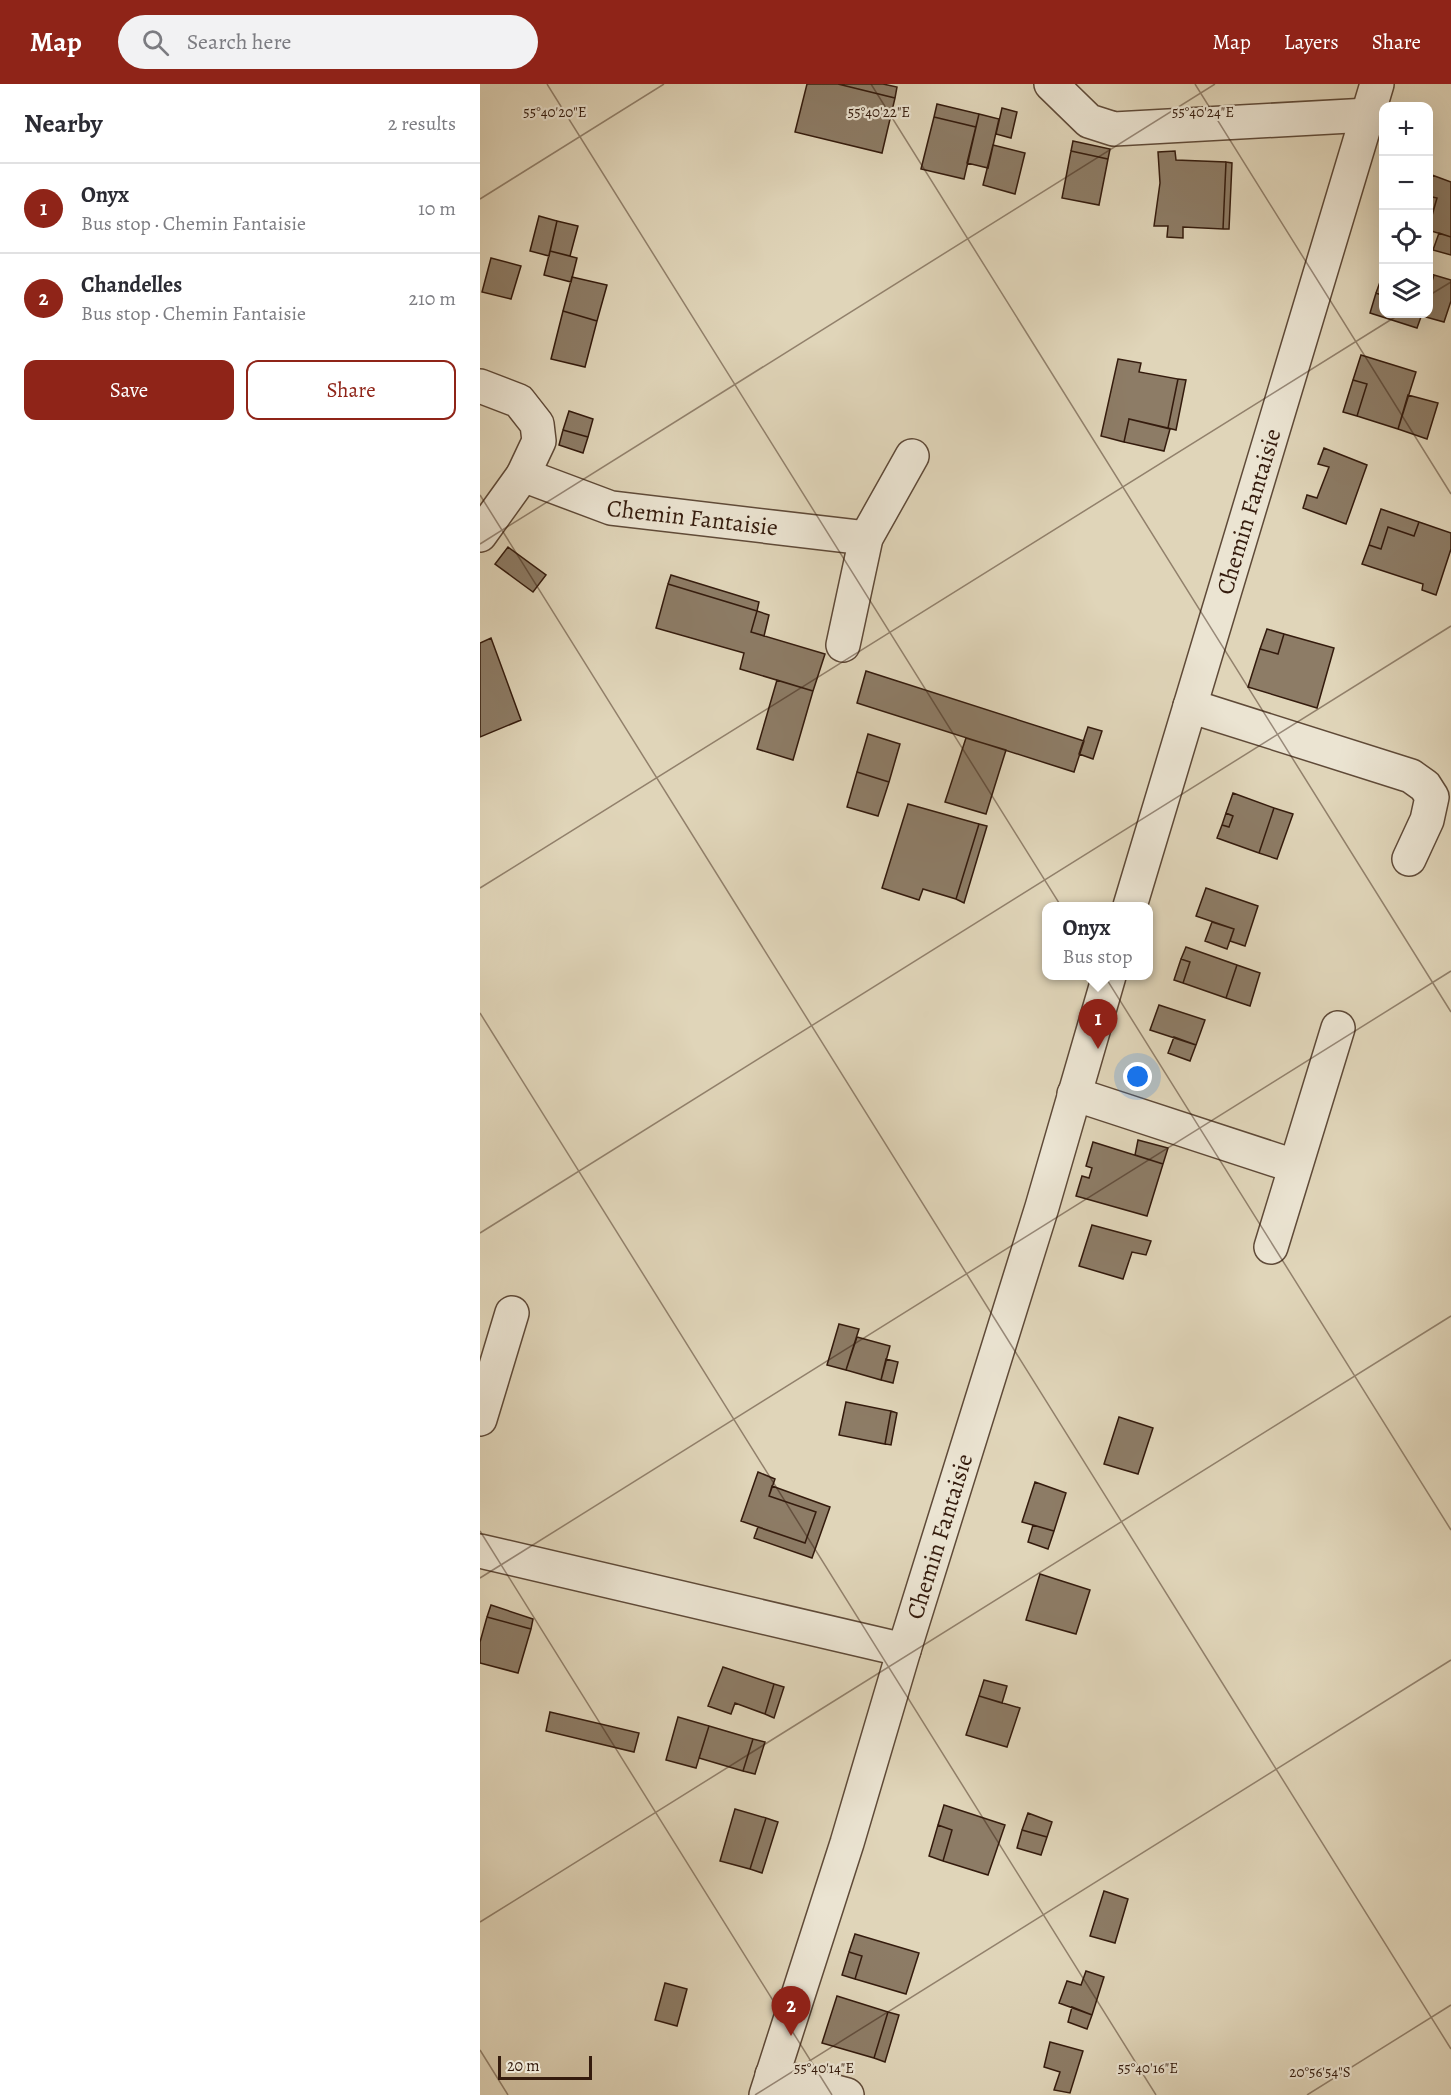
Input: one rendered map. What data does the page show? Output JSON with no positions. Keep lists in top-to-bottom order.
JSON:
{
  "streets": {
    "street": ["Chemin Fantaisie"]
  },
  "scale_bar": "20 m",
  "page": {
    "header": "Map",
    "search": "Search here",
    "nav": ["Map", "Layers", "Share"],
    "heading": ["Nearby", "2 results"],
    "map_buttons": ["+", "−"],
    "list": [
      {
        "mark": "1",
        "name": "Onyx",
        "note": "Bus stop · Chemin Fantaisie",
        "value": "10 m"
      },
      {
        "mark": "2",
        "name": "Chandelles",
        "note": "Bus stop · Chemin Fantaisie",
        "value": "210 m"
      }
    ],
    "buttons": ["Save", "Share"],
    "popup": ["Onyx", "Bus stop"],
    "pins": ["1", "2"],
    "scale": "20 m"
  },
  "coordinates": [
    "55°40'20\"E",
    "55°40'22\"E",
    "55°40'24\"E",
    "55°40'14\"E",
    "55°40'16\"E",
    "20°56'54\"S"
  ]
}
